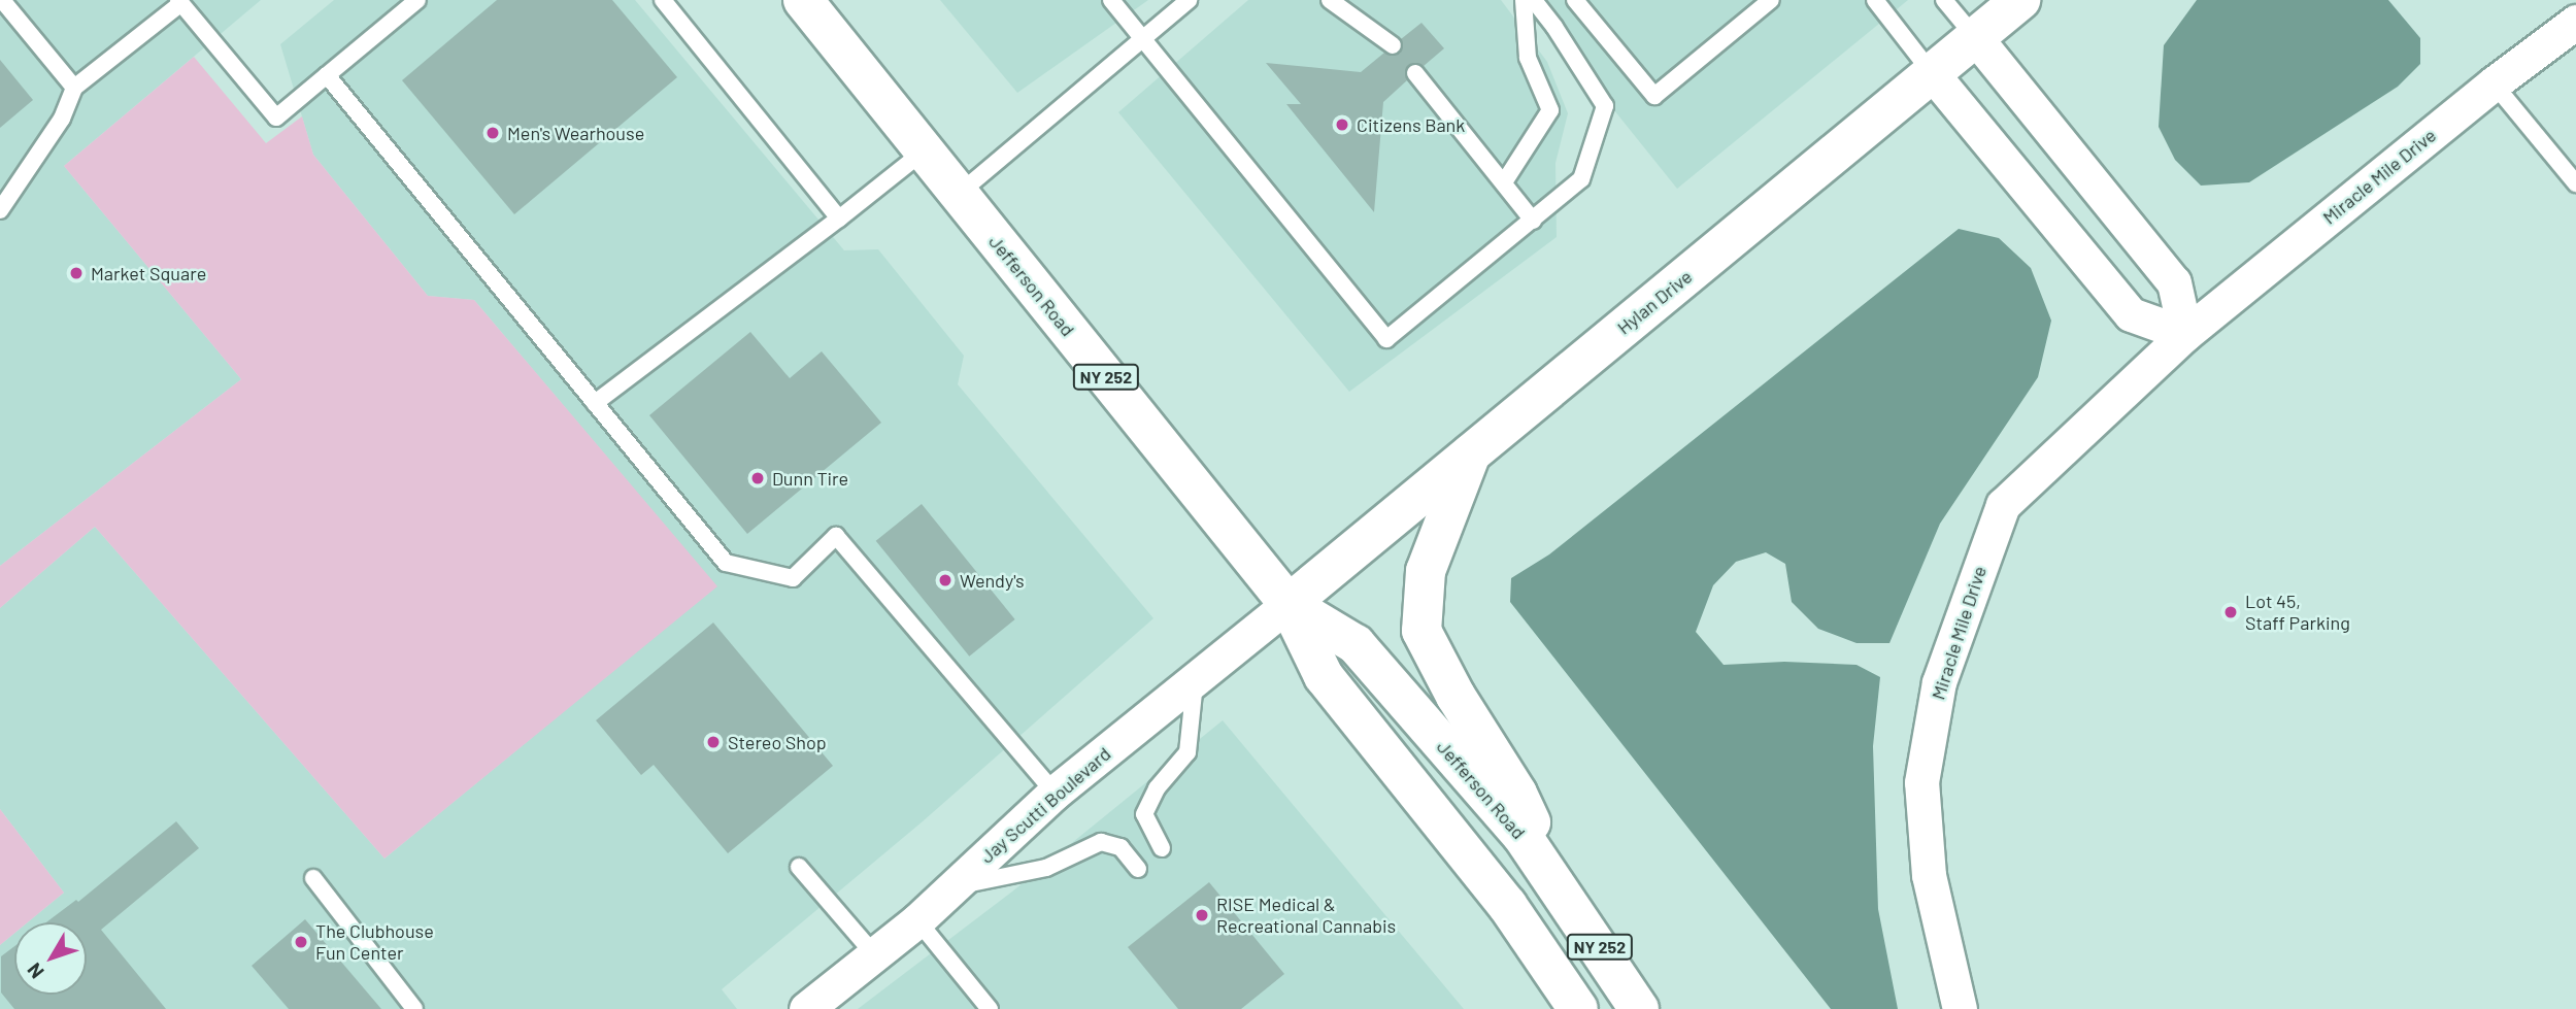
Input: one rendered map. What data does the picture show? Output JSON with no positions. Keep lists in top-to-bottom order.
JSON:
{
  "streets": {
    "main road": ["Jefferson Road", "Hylan Drive", "NY 252"],
    "street": ["Miracle Mile Drive", "Jay Scutti Boulevard"]
  },
  "crossings": [
    ["Jefferson Road", "Hylan Drive"],
    ["Jefferson Road", "Jay Scutti Boulevard"],
    ["Hylan Drive", "Jay Scutti Boulevard"]
  ],
  "places": [
    "Citizens Bank",
    "Men's Wearhouse",
    "Market Square",
    "Dunn Tire",
    "Wendy's",
    "Lot 45, Staff Parking",
    "Stereo Shop",
    "RISE Medical & Recreational Cannabis",
    "The Clubhouse Fun Center"
  ],
  "north": "bottom left"
}
